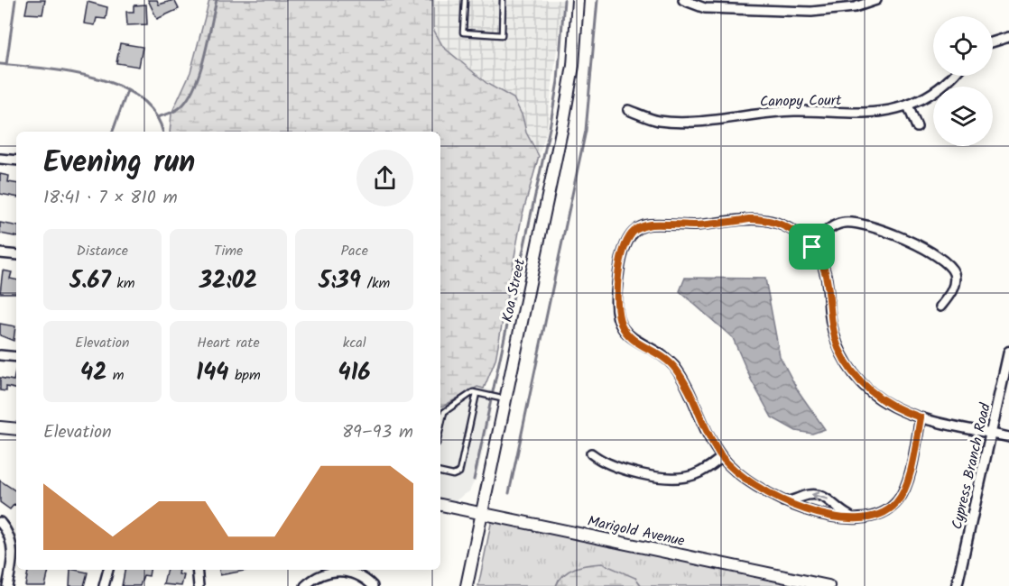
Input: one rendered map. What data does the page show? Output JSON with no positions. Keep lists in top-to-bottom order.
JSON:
{
  "streets": {
    "main road": ["Koa Street", "Marigold Avenue"],
    "street": ["Canopy Court", "Cypress Branch Road"]
  },
  "crossings": [
    ["Koa Street", "Marigold Avenue"]
  ],
  "page": {
    "heading": ["Evening run", "18:41 · 7 × 810 m"],
    "stats": [
      ["Distance", "5.67 km"],
      ["Time", "32:02"],
      ["Pace", "5:39 /km"],
      ["Elevation", "42 m"],
      ["Heart rate", "144 bpm"],
      ["kcal", "416"]
    ],
    "chart": ["Elevation", "89–93 m"]
  }
}
